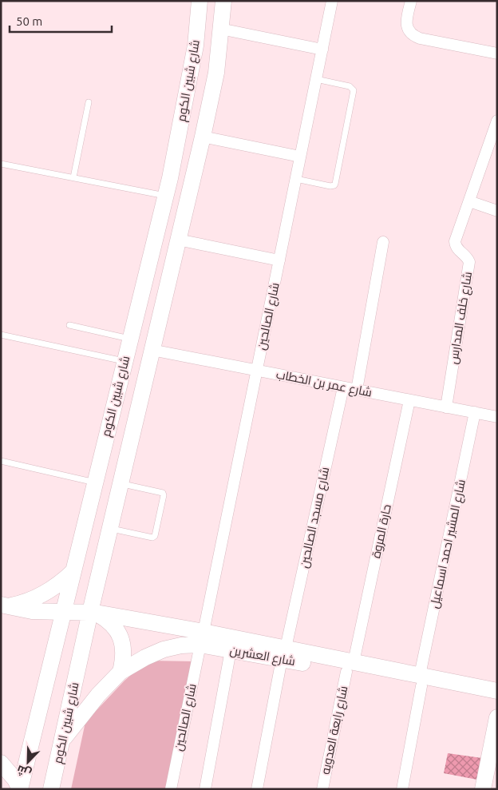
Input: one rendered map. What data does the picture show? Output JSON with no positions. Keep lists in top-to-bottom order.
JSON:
{
  "streets": {
    "street": [
      "شارع شبين الكوم",
      "شارع الصالحين",
      "شارع خلف المدارس",
      "شارع عمر بن الخطاب",
      "شارع مسجد الصالحين",
      "حارة المروة",
      "شارع المشير احمد اسماعيل",
      "شارع العشرين",
      "شارع رابعة العدويه"
    ]
  },
  "crossings": [
    ["شارع شبين الكوم", "شارع عمر بن الخطاب"],
    ["شارع شبين الكوم", "شارع العشرين"],
    ["شارع الصالحين", "شارع عمر بن الخطاب"],
    ["شارع الصالحين", "شارع العشرين"],
    ["شارع خلف المدارس", "شارع عمر بن الخطاب"],
    ["شارع عمر بن الخطاب", "شارع مسجد الصالحين"],
    ["شارع عمر بن الخطاب", "حارة المروة"],
    ["شارع عمر بن الخطاب", "شارع المشير احمد اسماعيل"],
    ["شارع مسجد الصالحين", "شارع العشرين"],
    ["حارة المروة", "شارع العشرين"],
    ["حارة المروة", "شارع رابعة العدويه"],
    ["شارع المشير احمد اسماعيل", "شارع العشرين"],
    ["شارع العشرين", "شارع رابعة العدويه"]
  ],
  "scale_bar": "50 m",
  "north": "bottom left"
}
